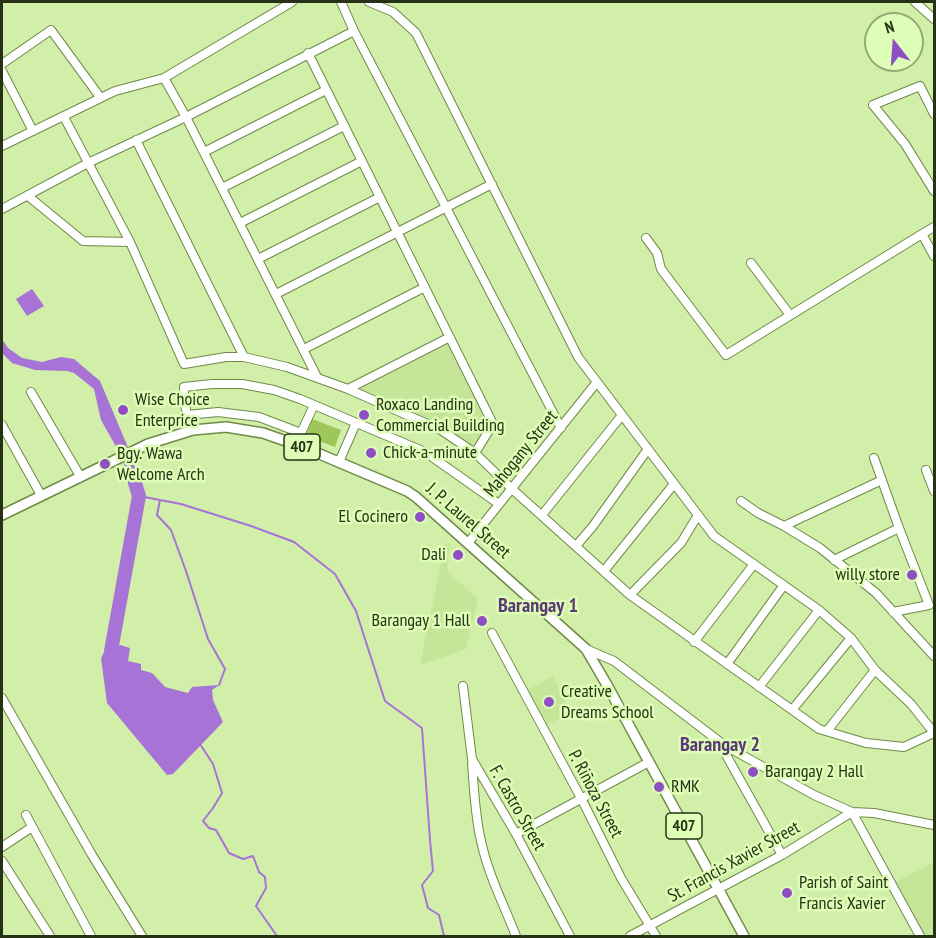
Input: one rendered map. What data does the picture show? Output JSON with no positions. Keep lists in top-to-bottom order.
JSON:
{
  "streets": {
    "main road": ["407", "J. P. Laurel Street"],
    "street": [
      "Mahogany Street",
      "P. Riñoza Street",
      "F. Castro Street",
      "St. Francis Xavier Street"
    ]
  },
  "crossings": [
    ["Mahogany Street", "J. P. Laurel Street"],
    ["J. P. Laurel Street", "St. Francis Xavier Street"],
    ["P. Riñoza Street", "St. Francis Xavier Street"]
  ],
  "districts": ["Barangay 1", "Barangay 2"],
  "places": [
    "Wise Choice Enterprice",
    "Roxaco Landing Commercial Building",
    "Chick-a-minute",
    "Bgy. Wawa Welcome Arch",
    "El Cocinero",
    "Dali",
    "willy store",
    "Barangay 1 Hall",
    "Creative Dreams School",
    "Barangay 2 Hall",
    "RMK",
    "Parish of Saint Francis Xavier"
  ],
  "north": "top"
}
